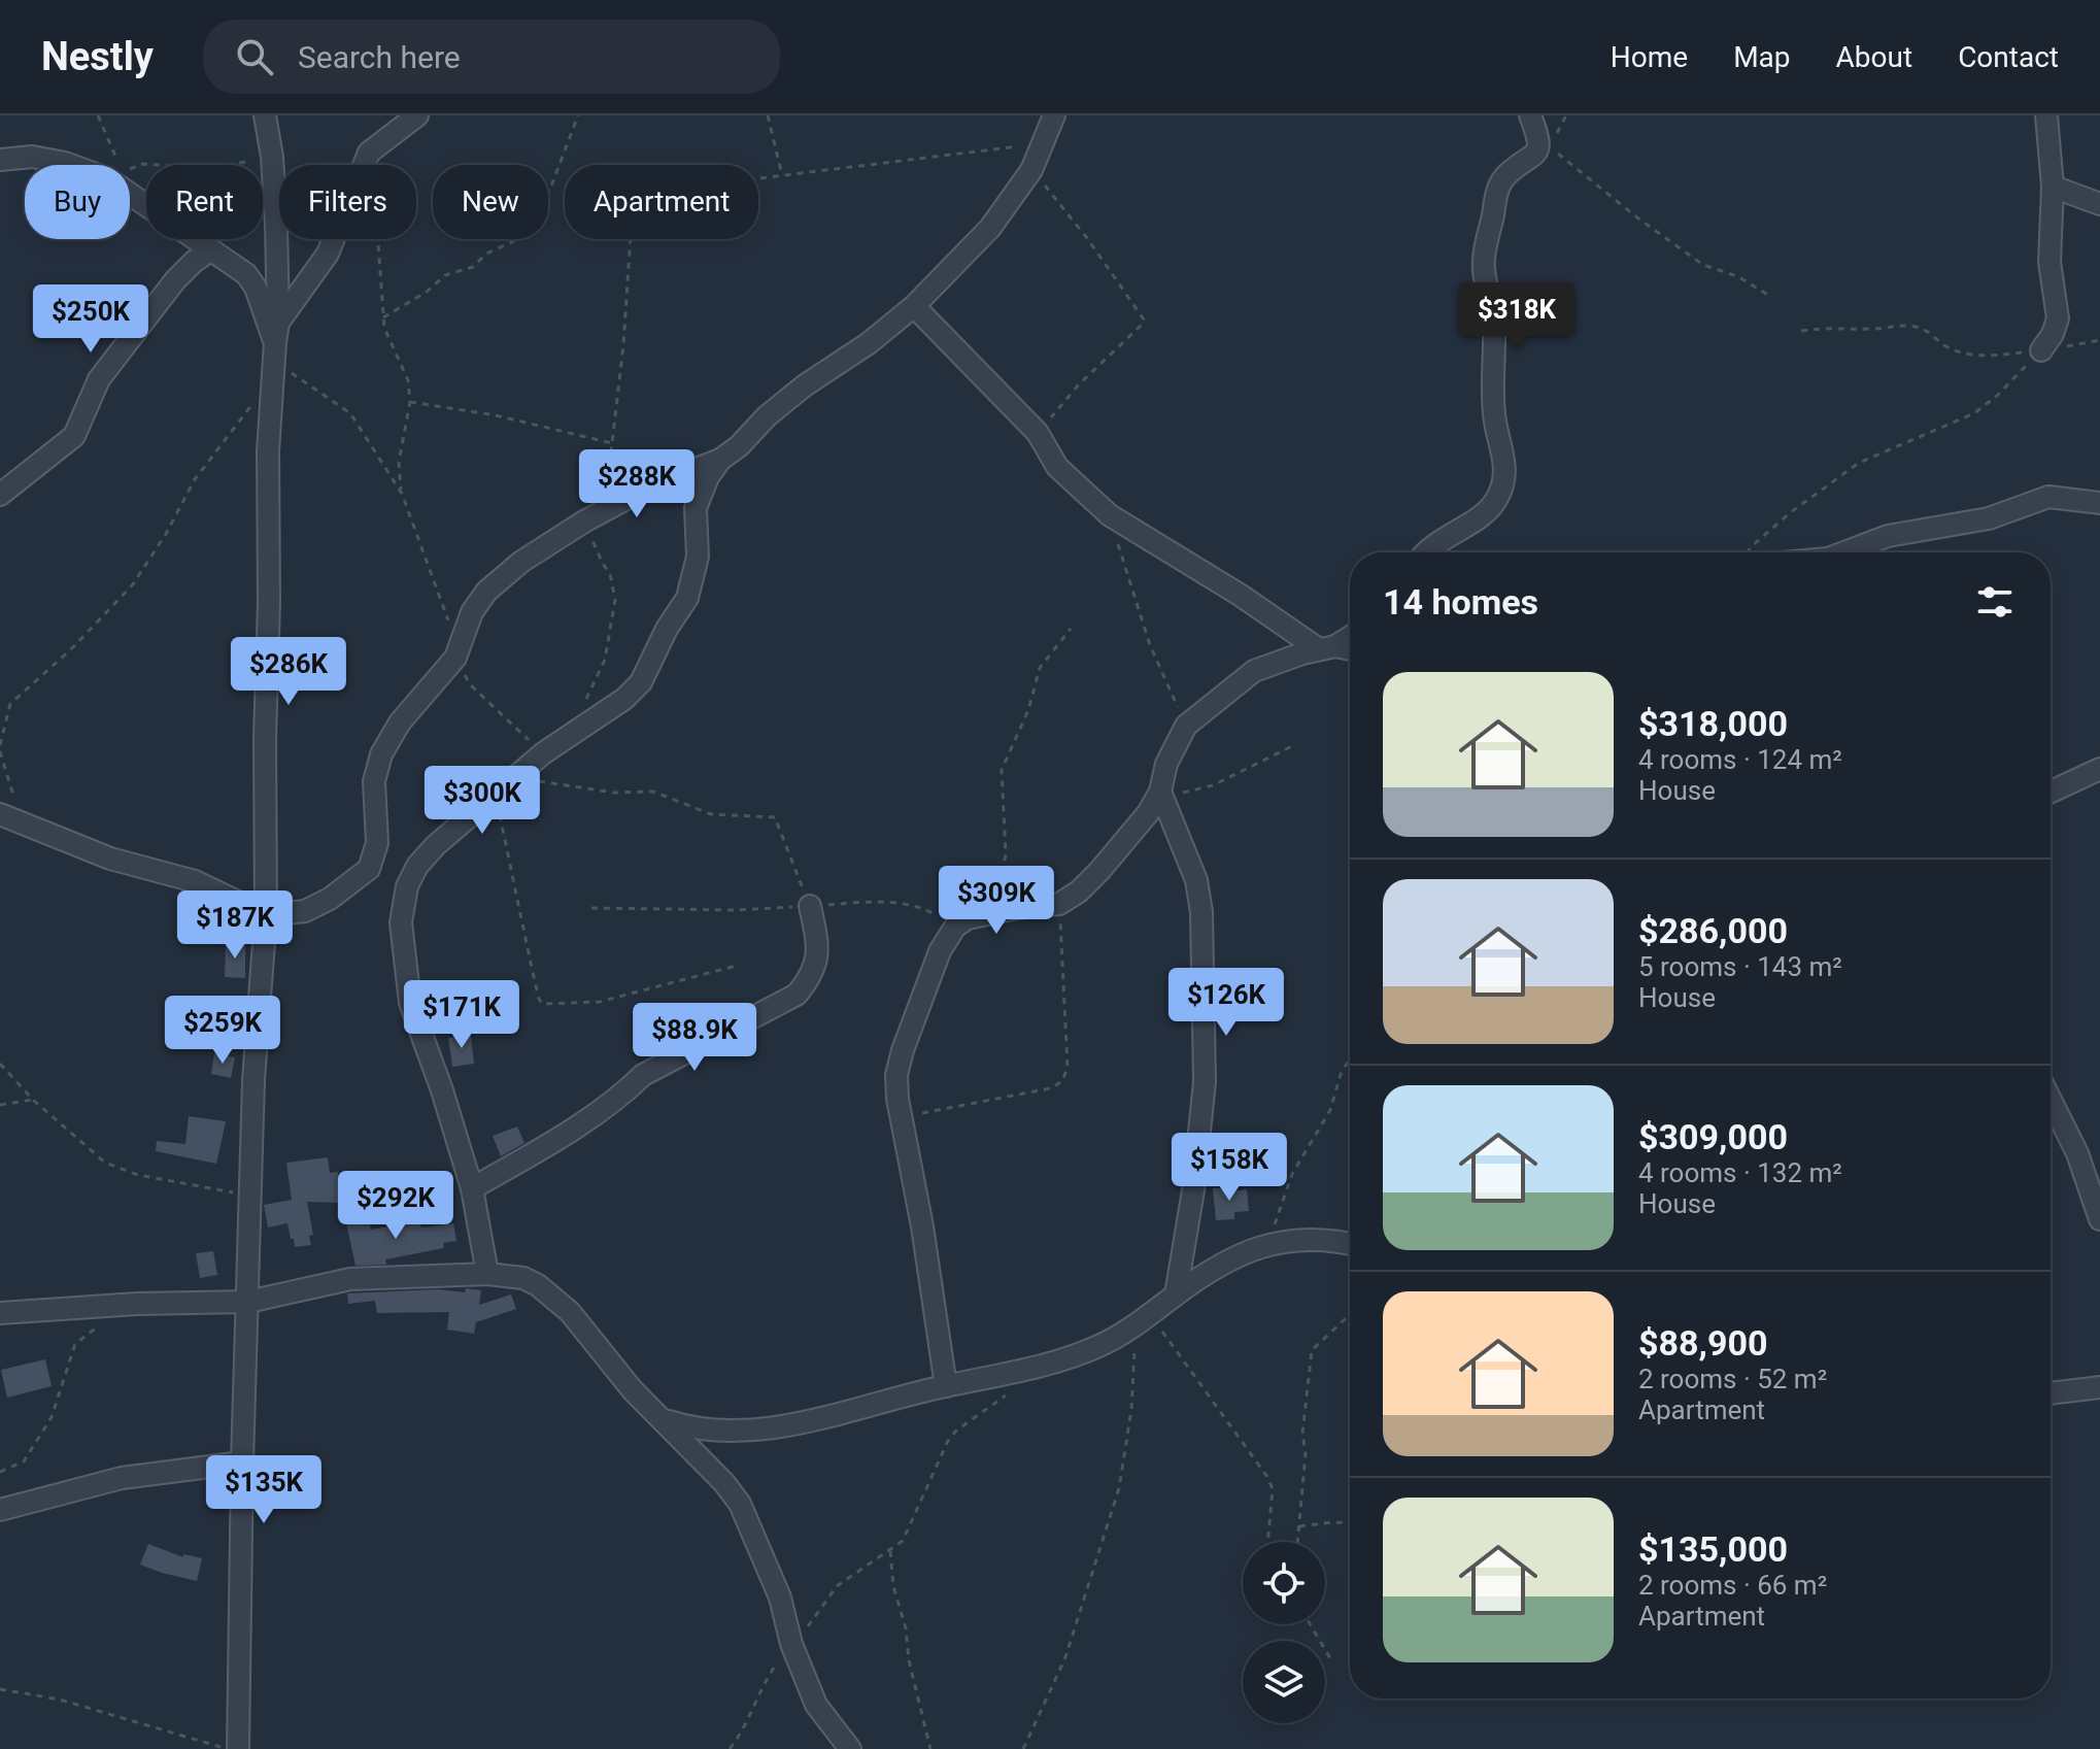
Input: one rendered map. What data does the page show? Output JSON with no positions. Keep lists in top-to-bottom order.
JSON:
{
  "page": {
    "header": "Nestly",
    "search": "Search here",
    "nav": [
      "Home",
      "Map",
      "About",
      "Contact"
    ],
    "chip": [
      "Buy",
      "Rent",
      "Filters",
      "New",
      "Apartment"
    ],
    "price": [
      "$318K",
      "$250K",
      "$288K",
      "$286K",
      "$300K",
      "$309K",
      "$187K",
      "$126K",
      "$171K",
      "$259K",
      "$88.9K",
      "$158K",
      "$292K",
      "$135K"
    ],
    "heading": "14 homes",
    "list": [
      {
        "name": "$318,000",
        "note": "4 rooms · 124 m² · House"
      },
      {
        "name": "$286,000",
        "note": "5 rooms · 143 m² · House"
      },
      {
        "name": "$309,000",
        "note": "4 rooms · 132 m² · House"
      },
      {
        "name": "$88,900",
        "note": "2 rooms · 52 m² · Apartment"
      },
      {
        "name": "$135,000",
        "note": "2 rooms · 66 m² · Apartment"
      }
    ]
  }
}
